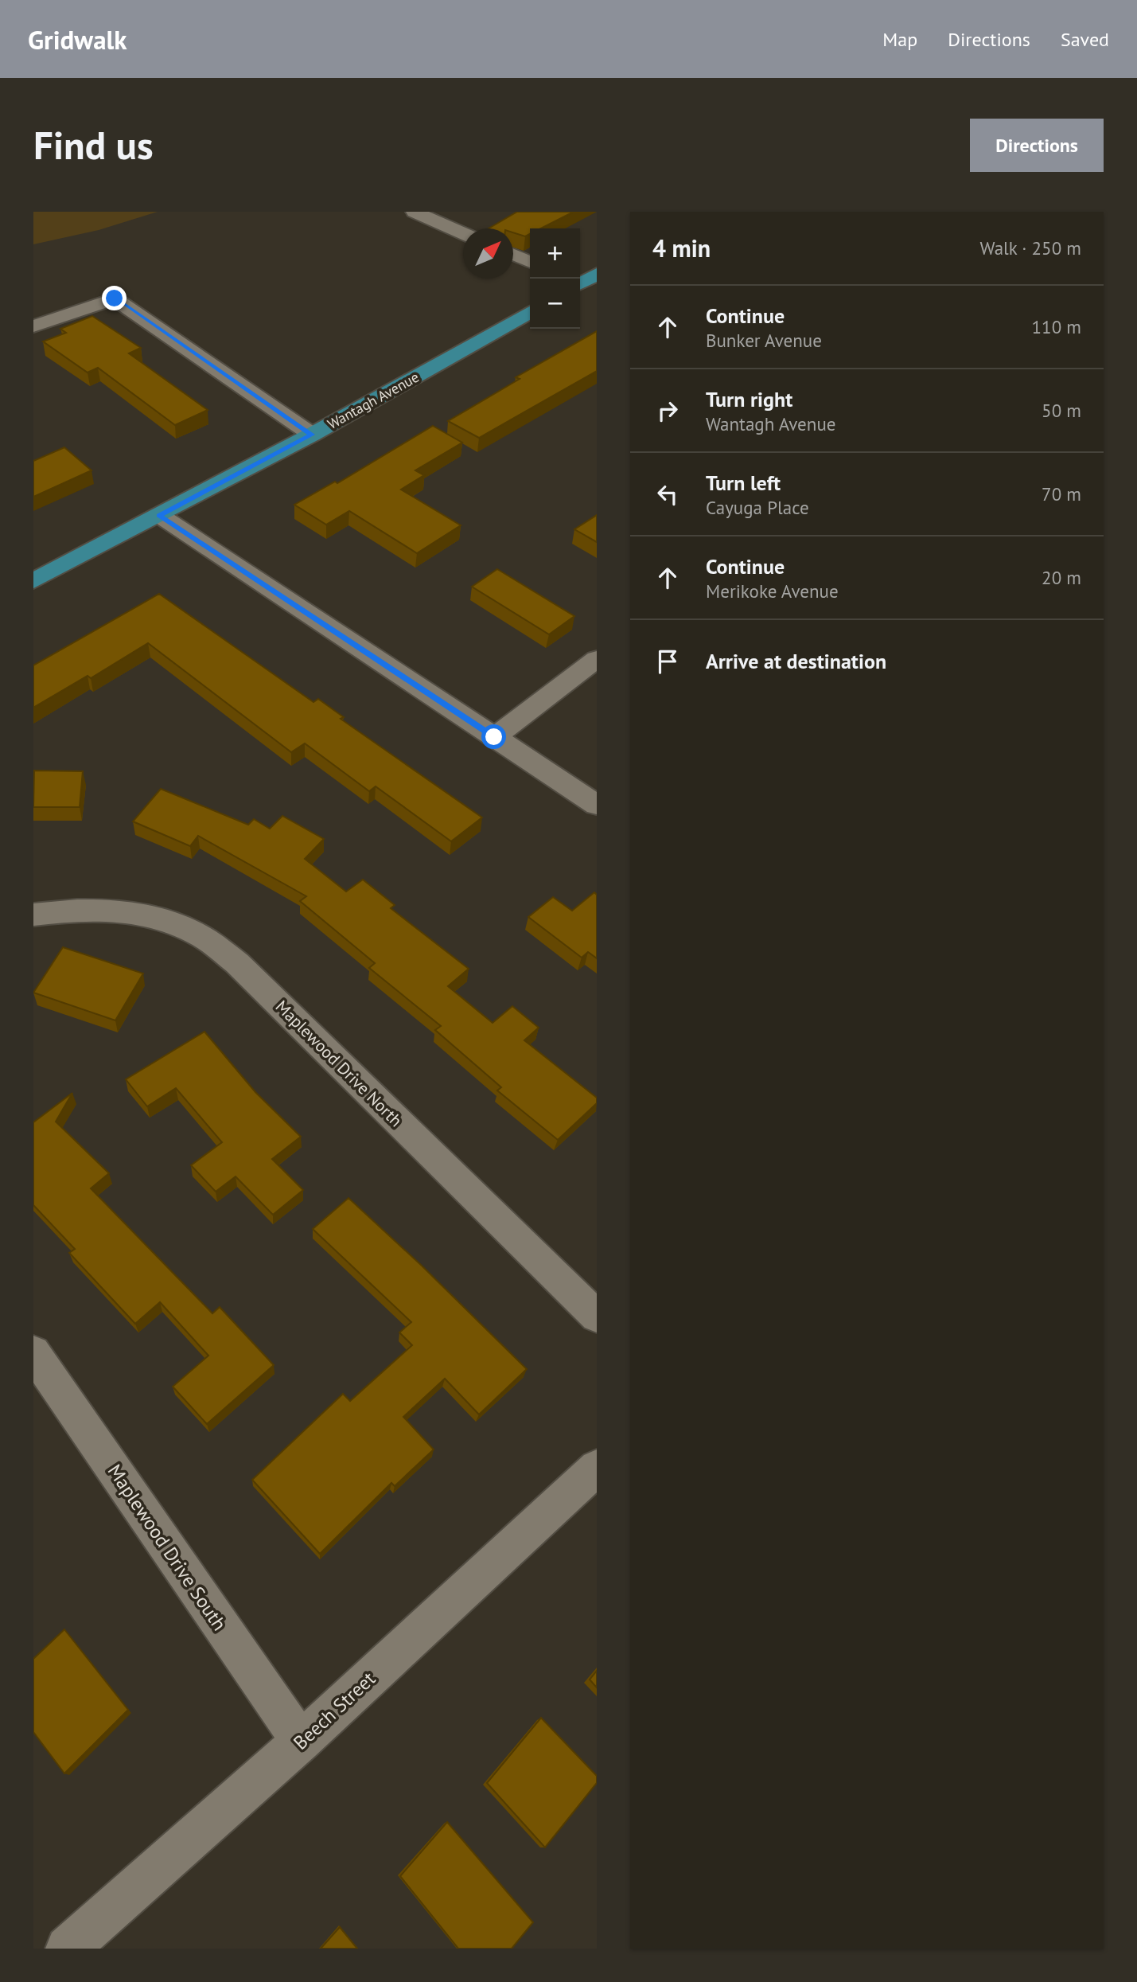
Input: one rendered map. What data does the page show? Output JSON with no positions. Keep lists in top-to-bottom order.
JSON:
{
  "streets": {
    "main road": ["Wantagh Avenue"],
    "street": ["Maplewood Drive North", "Maplewood Drive South", "Beech Street"]
  },
  "crossings": [
    ["Maplewood Drive South", "Beech Street"]
  ],
  "north": "top right",
  "page": {
    "header": "Gridwalk",
    "nav": ["Map", "Directions", "Saved"],
    "buttons": "Directions",
    "title": "Find us",
    "heading": ["4 min", "Walk · 250 m"],
    "map_buttons": ["+", "−"],
    "list": [
      ["Continue", "Bunker Avenue", "110 m"],
      ["Turn right", "Wantagh Avenue", "50 m"],
      ["Turn left", "Cayuga Place", "70 m"],
      ["Continue", "Merikoke Avenue", "20 m"],
      "Arrive at destination"
    ]
  }
}
